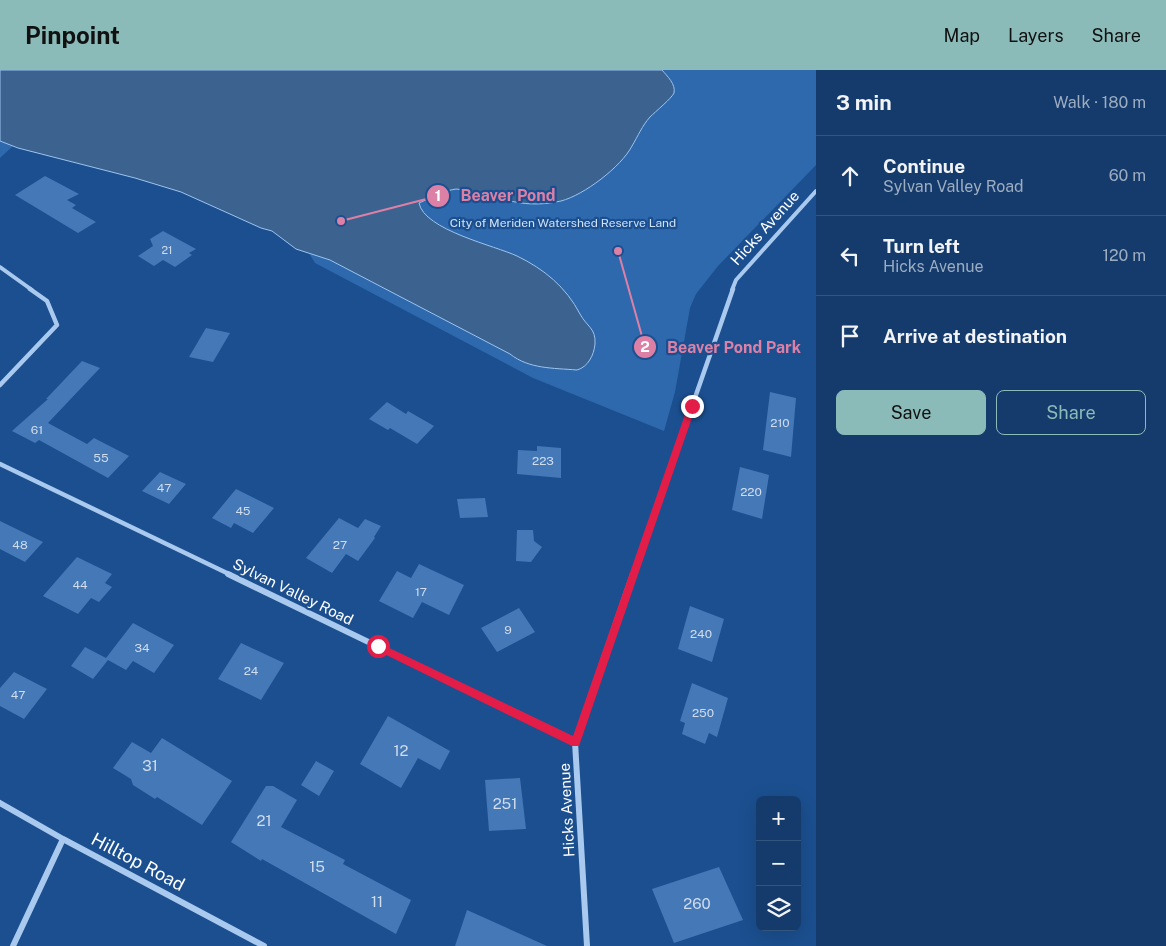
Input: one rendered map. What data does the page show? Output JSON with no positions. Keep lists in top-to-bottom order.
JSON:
{
  "streets": {
    "street": ["Hicks Avenue", "Sylvan Valley Road", "Hilltop Road"]
  },
  "crossings": [
    ["Hicks Avenue", "Sylvan Valley Road"]
  ],
  "parks": ["City of Meriden Watershed Reserve Land"],
  "places": ["Beaver Pond", "Beaver Pond Park"],
  "house_numbers": [
    "21",
    "210",
    "61",
    "55",
    "223",
    "47",
    "220",
    "45",
    "48",
    "27",
    "44",
    "17",
    "9",
    "240",
    "34",
    "24",
    "47",
    "250",
    "12",
    "31",
    "251",
    "21",
    "15",
    "11",
    "260"
  ],
  "page": {
    "header": "Pinpoint",
    "nav": ["Map", "Layers", "Share"],
    "heading": ["3 min", "Walk · 180 m"],
    "list": [
      ["Continue", "Sylvan Valley Road", "60 m"],
      ["Turn left", "Hicks Avenue", "120 m"],
      "Arrive at destination"
    ],
    "buttons": ["Save", "Share"],
    "map_buttons": ["+", "−"]
  }
}
